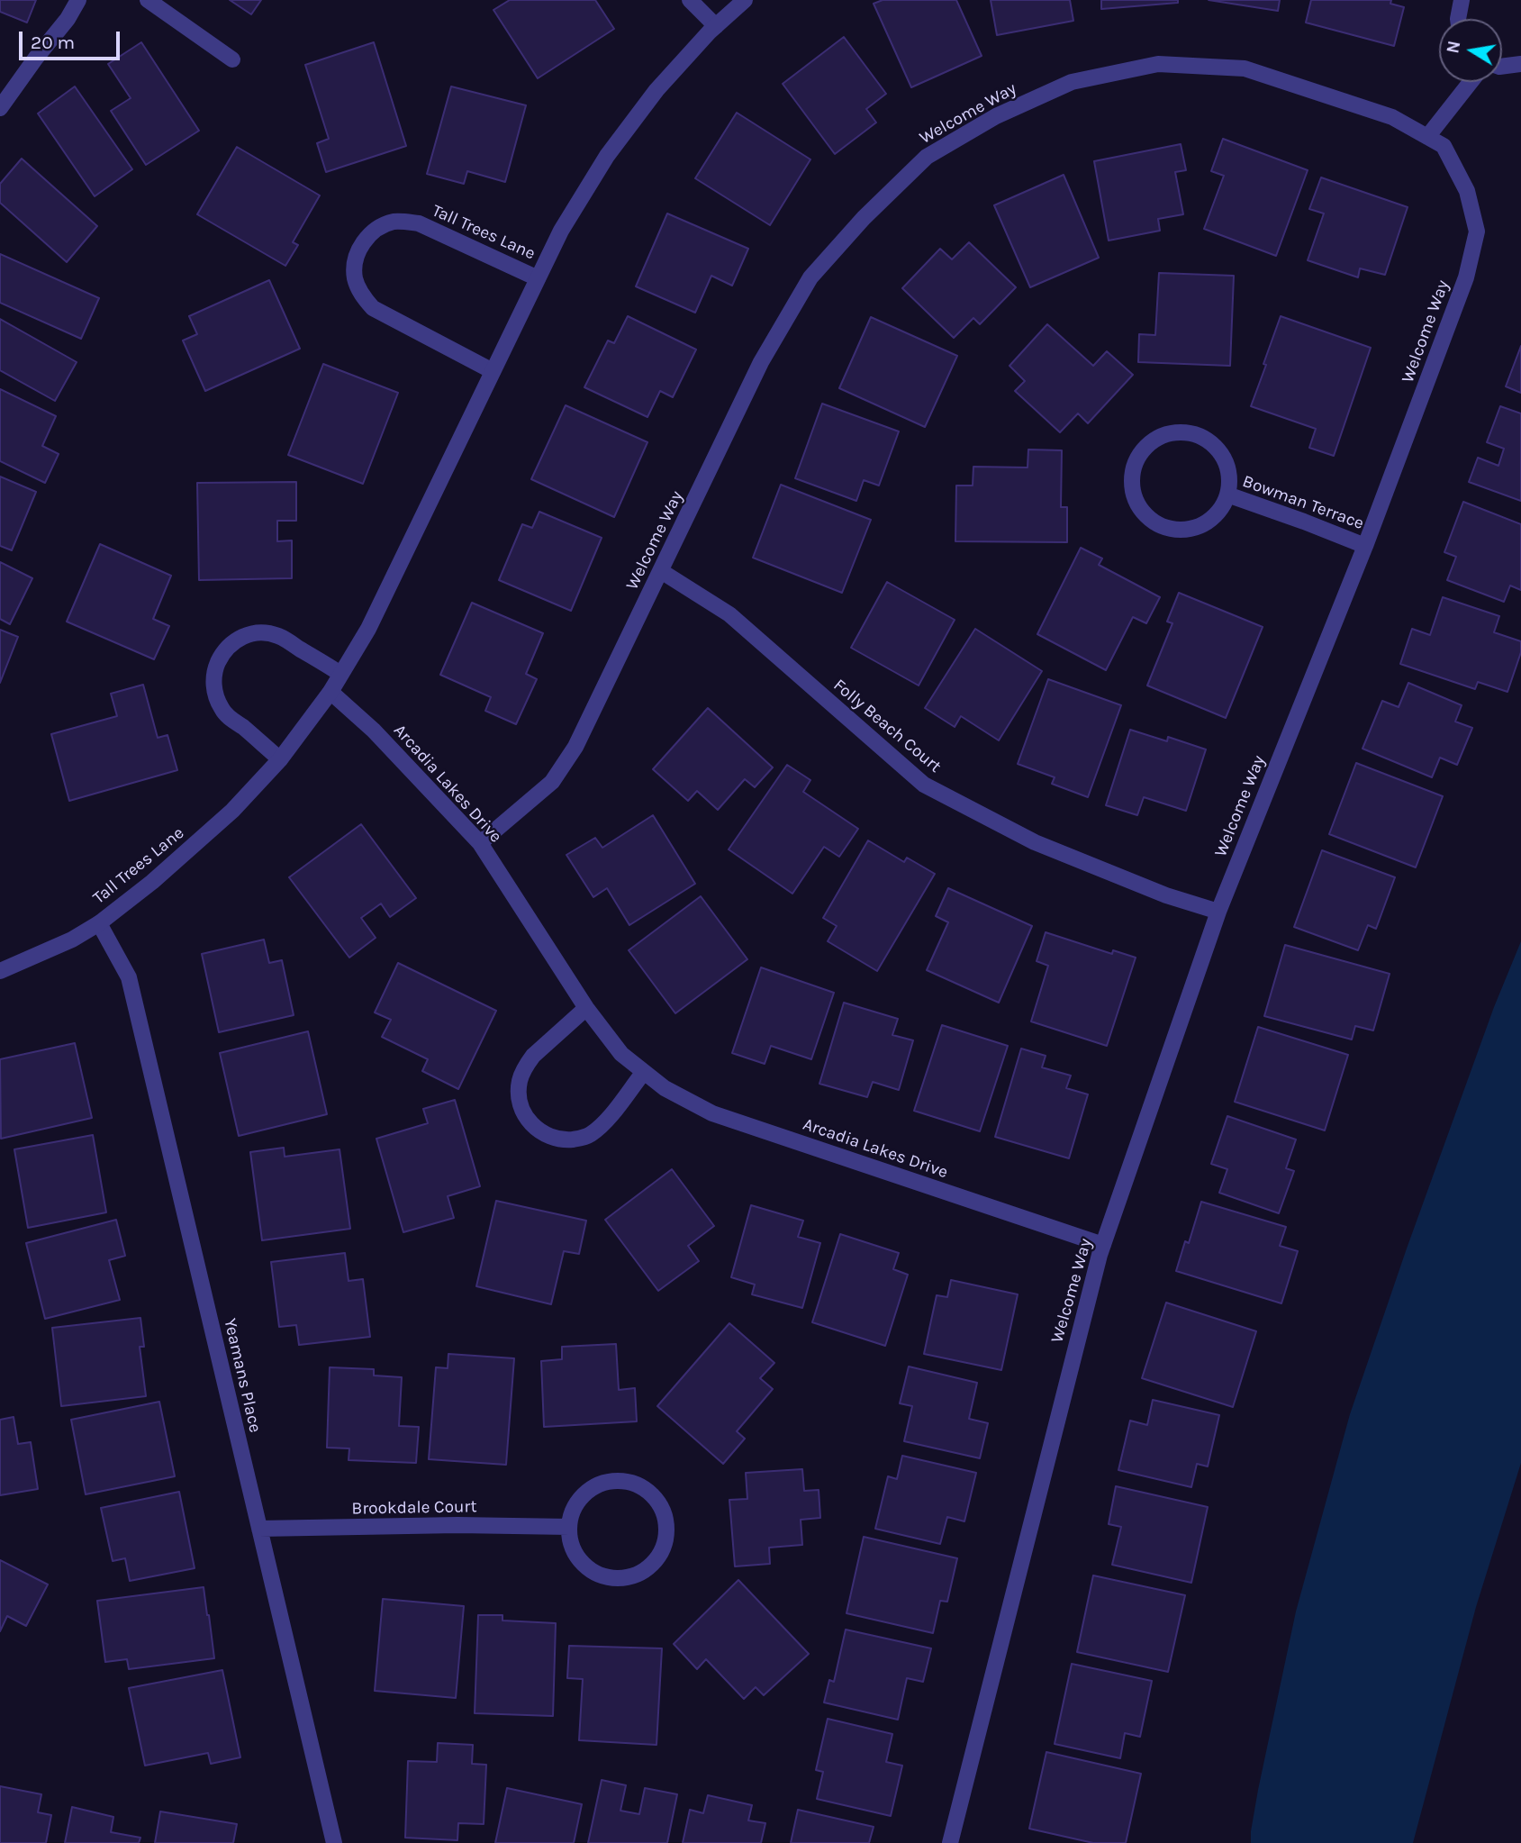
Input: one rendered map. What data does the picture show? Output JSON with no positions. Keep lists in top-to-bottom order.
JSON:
{
  "streets": {
    "street": [
      "Welcome Way",
      "Tall Trees Lane",
      "Bowman Terrace",
      "Folly Beach Court",
      "Arcadia Lakes Drive",
      "Yeamans Place",
      "Brookdale Court"
    ]
  },
  "crossings": [
    ["Welcome Way", "Bowman Terrace"],
    ["Welcome Way", "Folly Beach Court"],
    ["Welcome Way", "Arcadia Lakes Drive"],
    ["Tall Trees Lane", "Arcadia Lakes Drive"],
    ["Tall Trees Lane", "Yeamans Place"],
    ["Yeamans Place", "Brookdale Court"]
  ],
  "scale_bar": "20 m",
  "north": "left"
}
